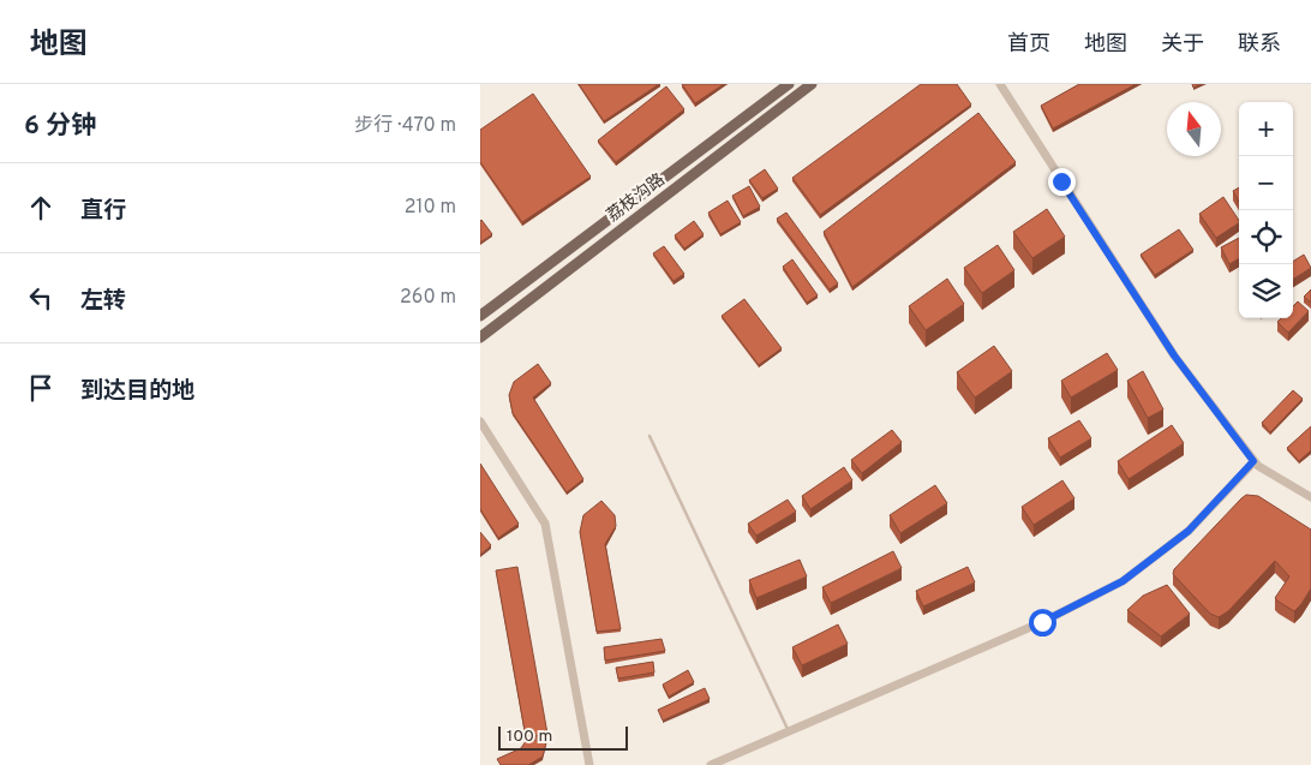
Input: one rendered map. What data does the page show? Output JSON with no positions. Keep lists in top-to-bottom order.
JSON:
{
  "streets": {
    "main road": ["荔枝沟路"]
  },
  "scale_bar": "100 m",
  "north": "top",
  "page": {
    "header": "地图",
    "nav": [
      "首页",
      "地图",
      "关于",
      "联系"
    ],
    "heading": ["6 分钟", "步行 · 470 m"],
    "map_buttons": ["+", "−"],
    "list": [
      ["直行", "210 m"],
      ["左转", "260 m"],
      "到达目的地"
    ],
    "scale": "100 m"
  }
}
